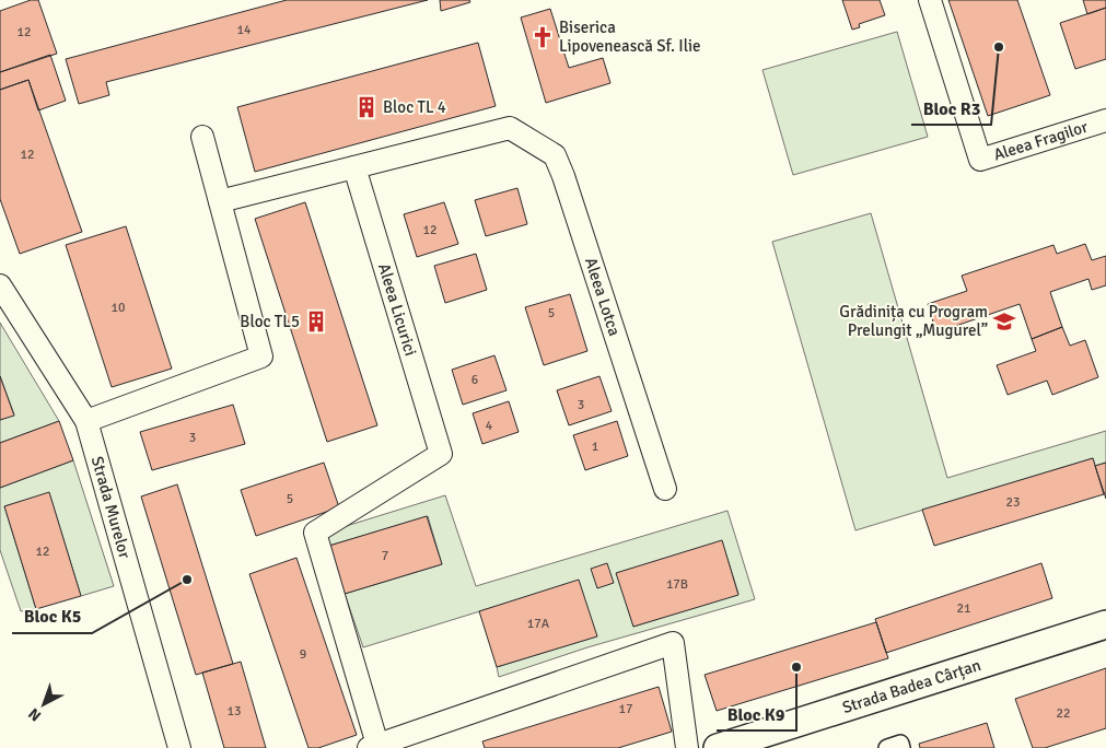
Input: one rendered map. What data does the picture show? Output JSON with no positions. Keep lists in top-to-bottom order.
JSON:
{
  "streets": {
    "street": [
      "Aleea Fragilor",
      "Aleea Lotca",
      "Aleea Licurici",
      "Strada Murelor",
      "Strada Badea Cârțan"
    ]
  },
  "crossings": [
    ["Aleea Lotca", "Aleea Licurici"]
  ],
  "places": {
    "church": ["Biserica Lipovenească Sf. Ilie"],
    "other": ["Bloc R3", "Bloc K5", "Bloc K9"],
    "building": ["Bloc TL 4", "Bloc TL5"],
    "school or university": ["Grădinița cu Program Prelungit „Mugurel”"]
  },
  "house_numbers": [
    "14",
    "12",
    "12",
    "12",
    "10",
    "5",
    "6",
    "3",
    "4",
    "3",
    "1",
    "5",
    "23",
    "12",
    "7",
    "17B",
    "21",
    "17A",
    "9",
    "17",
    "13",
    "22"
  ],
  "north": "bottom left"
}
